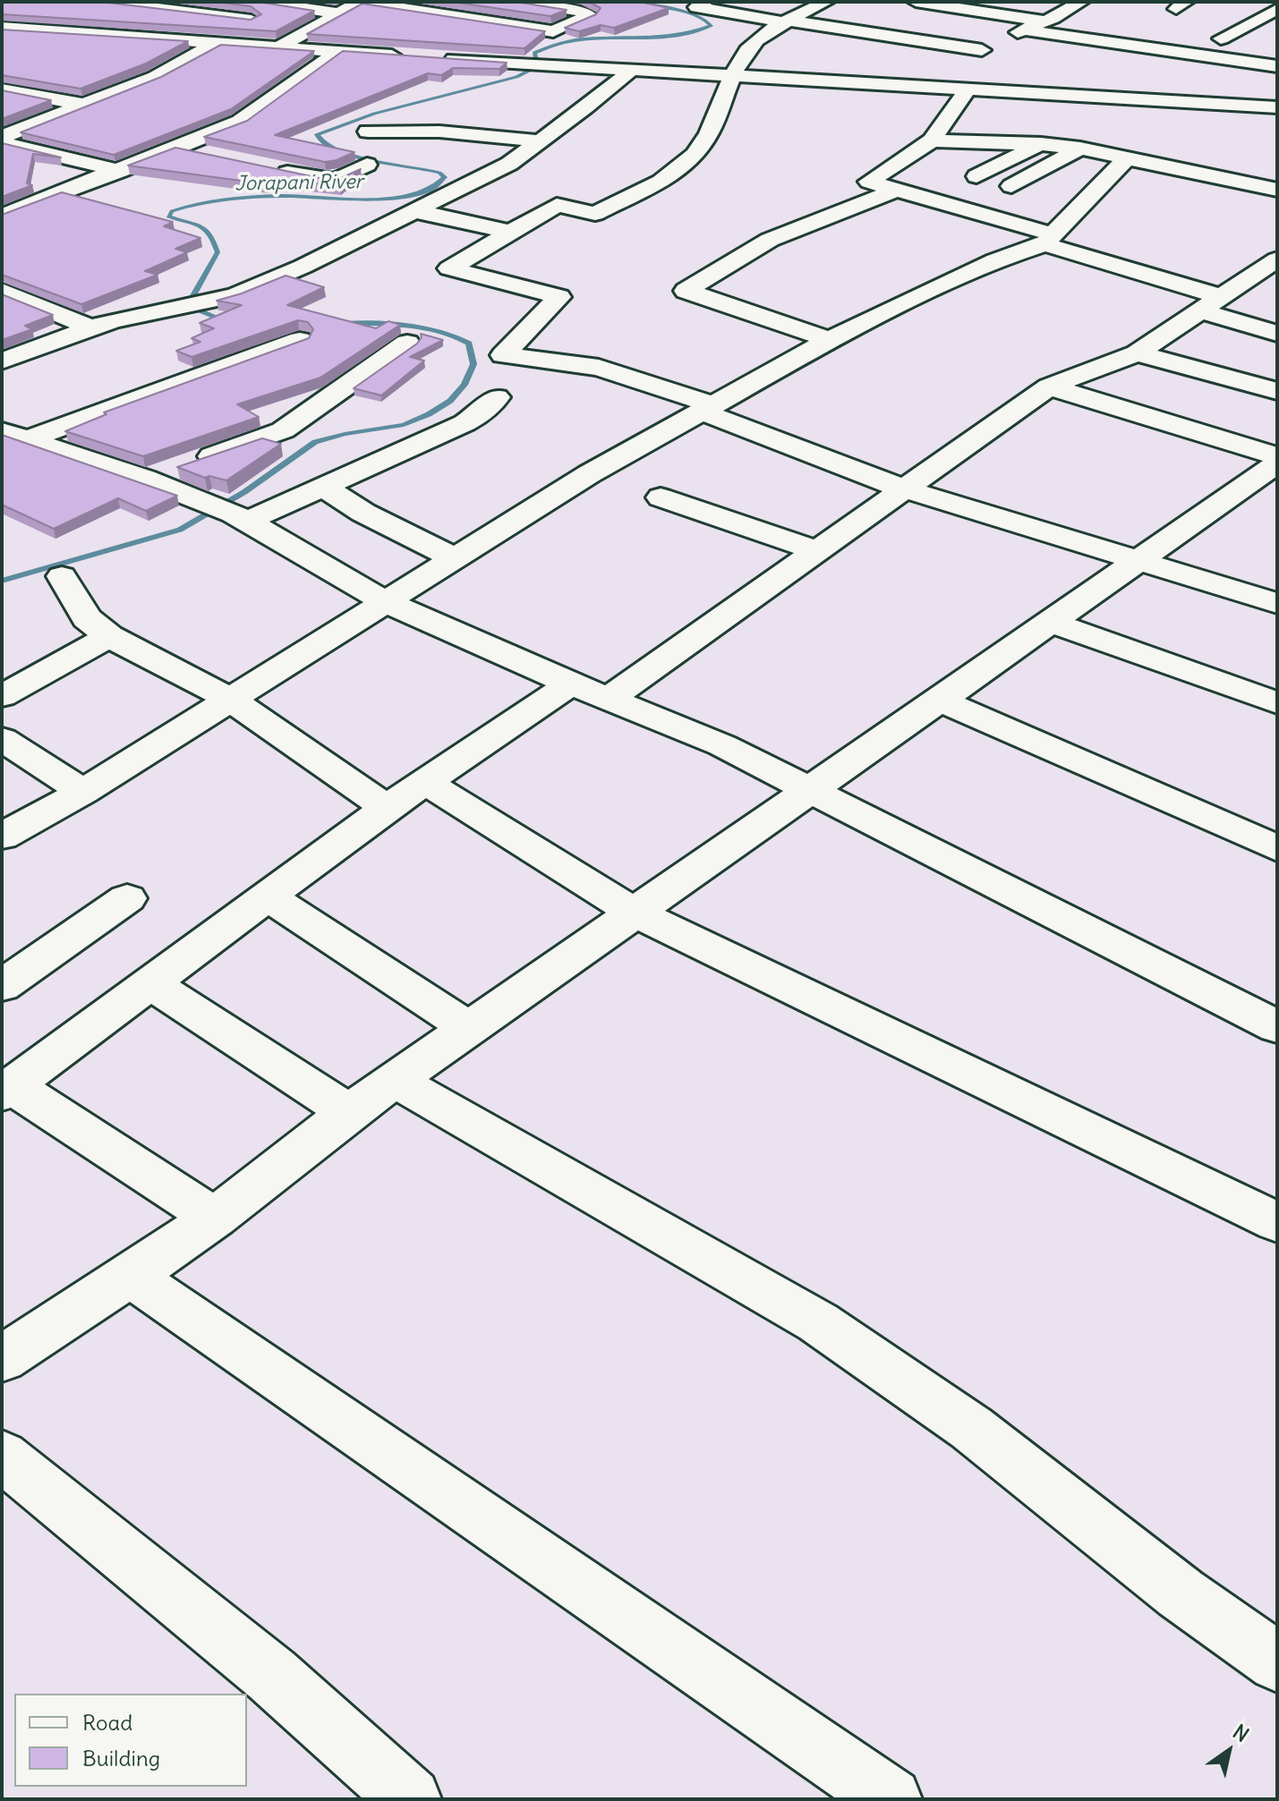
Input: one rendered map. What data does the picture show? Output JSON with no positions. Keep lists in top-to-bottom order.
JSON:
{
  "water": ["Jorapani River"],
  "legend": ["Road", "Building"],
  "north": "top right"
}
